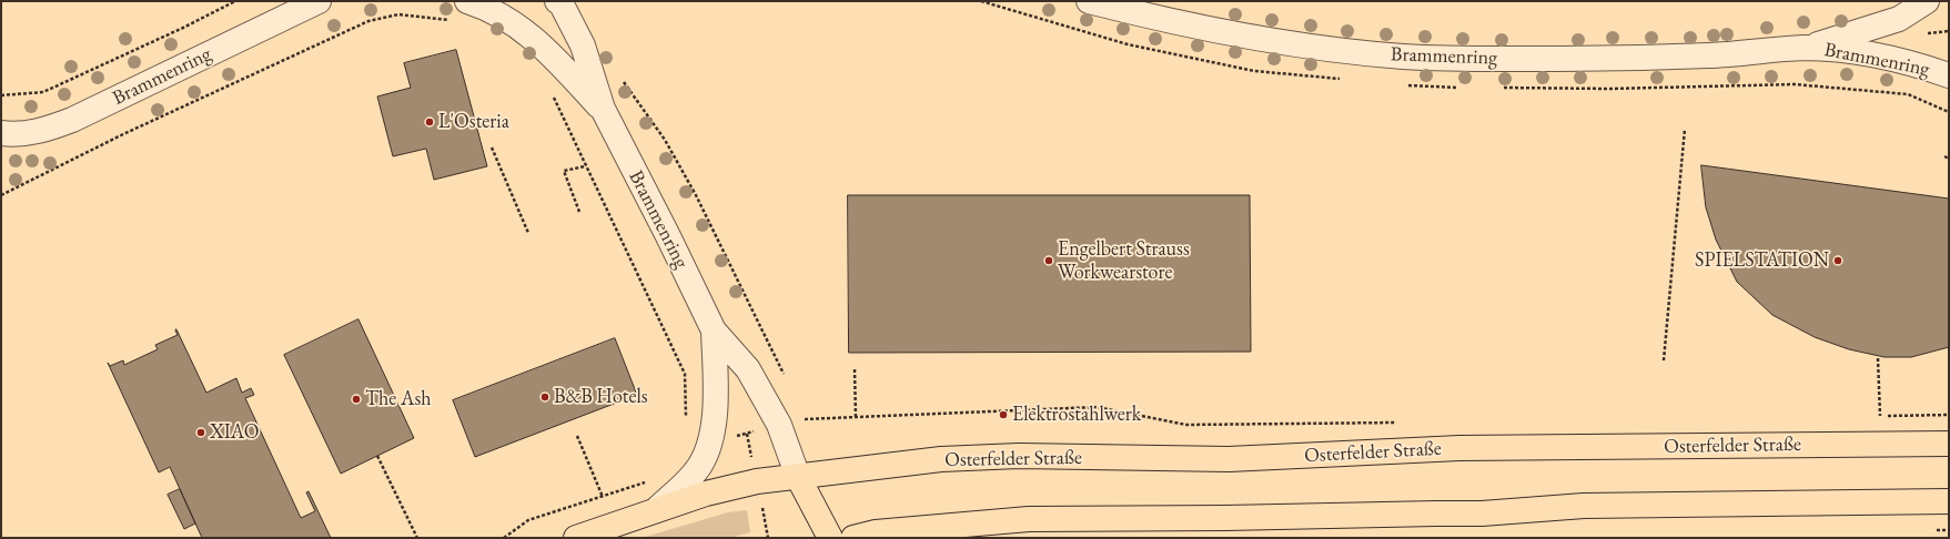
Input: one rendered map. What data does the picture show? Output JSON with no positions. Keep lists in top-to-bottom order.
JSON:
{
  "streets": {
    "main road": ["Osterfelder Straße"],
    "street": ["Brammenring"]
  },
  "crossings": [
    ["Brammenring", "Osterfelder Straße"]
  ],
  "places": [
    "L'Osteria",
    "Engelbert Strauss Workwearstore",
    "SPIELSTATION",
    "B&B Hotels",
    "The Ash",
    "Elektrostahlwerk",
    "XIAO"
  ]
}
